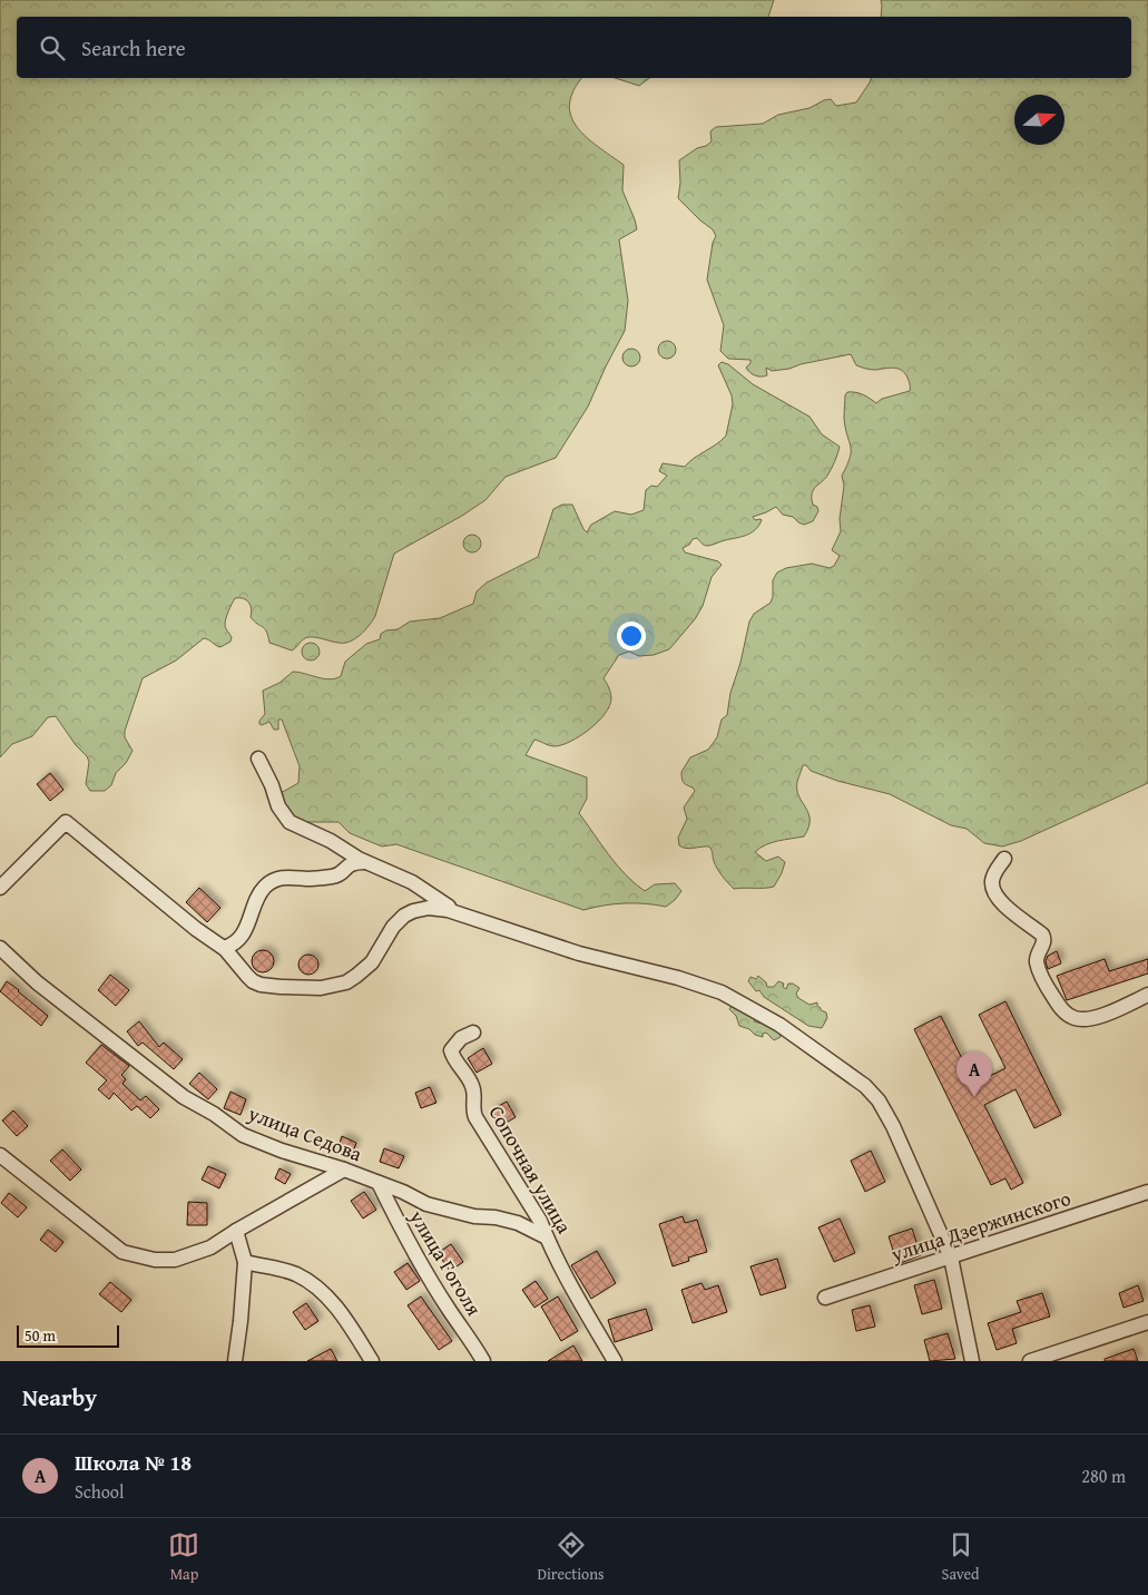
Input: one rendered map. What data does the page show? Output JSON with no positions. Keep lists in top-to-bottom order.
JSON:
{
  "streets": {
    "street": [
      "улица Седова",
      "Сопочная улица",
      "улица Дзержинского",
      "улица Гоголя"
    ]
  },
  "crossings": [
    ["улица Седова", "Сопочная улица"],
    ["улица Седова", "улица Гоголя"]
  ],
  "scale_bar": "50 m",
  "north": "right",
  "page": {
    "search": "Search here",
    "pins": "A",
    "scale": "50 m",
    "heading": "Nearby",
    "list": [
      {
        "mark": "A",
        "name": "Школа № 18",
        "note": "School",
        "value": "280 m"
      }
    ],
    "nav": ["Map", "Directions", "Saved"]
  }
}
